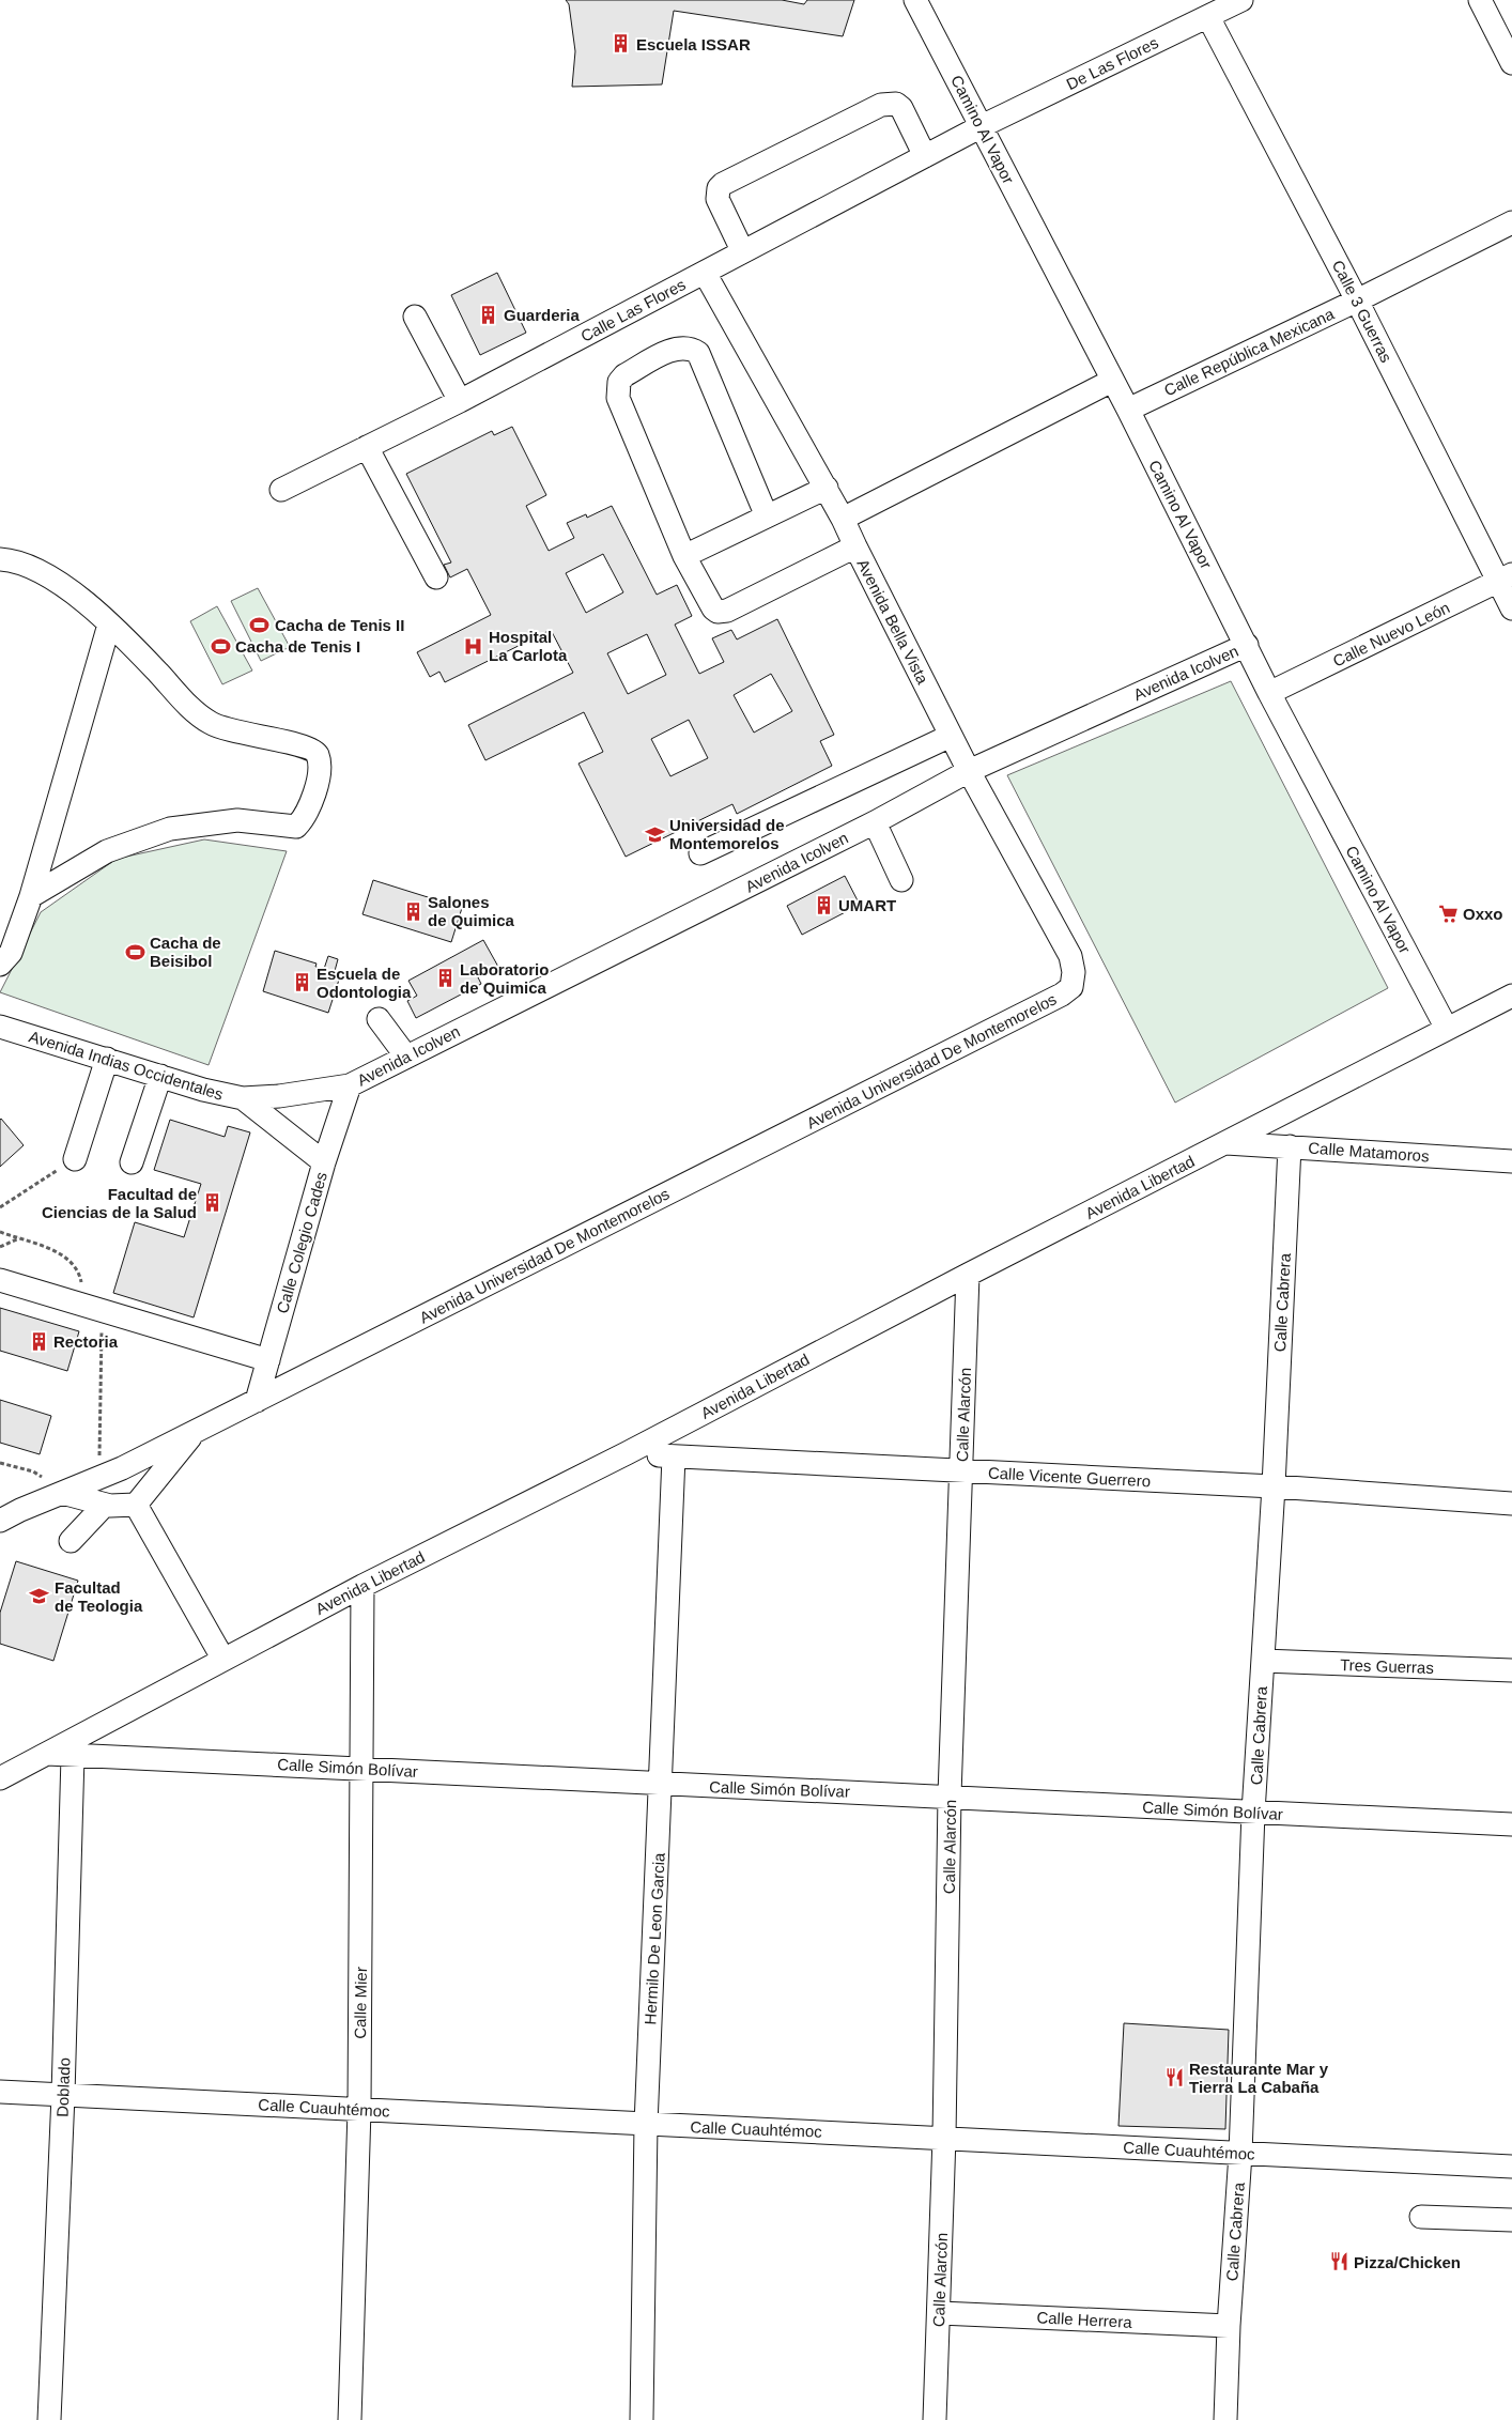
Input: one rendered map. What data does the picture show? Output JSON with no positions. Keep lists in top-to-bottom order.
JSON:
{
  "streets": {
    "street": [
      "De Las Flores",
      "Camino Al Vapor",
      "Calle Las Flores",
      "Calle 3 Guerras",
      "Calle República Mexicana",
      "Avenida Bella Vista",
      "Calle Nuevo León",
      "Avenida Icolven",
      "Avenida Universidad De Montemorelos",
      "Avenida Indias Occidentales",
      "Calle Matamoros",
      "Avenida Libertad",
      "Calle Colegio Cades",
      "Calle Cabrera",
      "Calle Alarcón",
      "Calle Vicente Guerrero",
      "Tres Guerras",
      "Calle Simón Bolívar",
      "Hermilo De Leon Garcia",
      "Calle Mier",
      "Doblado",
      "Calle Cuauhtémoc",
      "Calle Herrera"
    ]
  },
  "crossings": [
    ["De Las Flores", "Camino Al Vapor"],
    ["De Las Flores", "Calle Las Flores"],
    ["De Las Flores", "Calle 3 Guerras"],
    ["Camino Al Vapor", "Calle Las Flores"],
    ["Camino Al Vapor", "Calle República Mexicana"],
    ["Camino Al Vapor", "Calle Nuevo León"],
    ["Camino Al Vapor", "Avenida Icolven"],
    ["Camino Al Vapor", "Avenida Libertad"],
    ["Calle Las Flores", "Avenida Bella Vista"],
    ["Calle 3 Guerras", "Calle República Mexicana"],
    ["Calle 3 Guerras", "Calle Nuevo León"],
    ["Avenida Bella Vista", "Avenida Icolven"],
    ["Avenida Bella Vista", "Avenida Universidad De Montemorelos"],
    ["Avenida Icolven", "Avenida Indias Occidentales"],
    ["Avenida Icolven", "Calle Colegio Cades"],
    ["Avenida Universidad De Montemorelos", "Calle Colegio Cades"],
    ["Avenida Indias Occidentales", "Calle Colegio Cades"],
    ["Calle Matamoros", "Avenida Libertad"],
    ["Calle Matamoros", "Calle Cabrera"],
    ["Avenida Libertad", "Calle Alarcón"],
    ["Avenida Libertad", "Calle Vicente Guerrero"],
    ["Avenida Libertad", "Calle Simón Bolívar"],
    ["Avenida Libertad", "Calle Mier"],
    ["Calle Cabrera", "Calle Vicente Guerrero"],
    ["Calle Cabrera", "Tres Guerras"],
    ["Calle Cabrera", "Calle Simón Bolívar"],
    ["Calle Cabrera", "Calle Cuauhtémoc"],
    ["Calle Cabrera", "Calle Herrera"],
    ["Calle Alarcón", "Calle Vicente Guerrero"],
    ["Calle Alarcón", "Calle Simón Bolívar"],
    ["Calle Alarcón", "Calle Cuauhtémoc"],
    ["Calle Alarcón", "Calle Herrera"],
    ["Calle Vicente Guerrero", "Hermilo De Leon Garcia"],
    ["Calle Simón Bolívar", "Hermilo De Leon Garcia"],
    ["Calle Simón Bolívar", "Calle Mier"],
    ["Calle Simón Bolívar", "Doblado"],
    ["Hermilo De Leon Garcia", "Calle Cuauhtémoc"],
    ["Calle Mier", "Calle Cuauhtémoc"],
    ["Doblado", "Calle Cuauhtémoc"]
  ],
  "places": {
    "building": [
      "Escuela ISSAR",
      "Guarderia",
      "UMART",
      "Salones de Quimica",
      "Laboratorio de Quimica",
      "Escuela de Odontologia",
      "Facultad de Ciencias de la Salud",
      "Rectoria"
    ],
    "sports": ["Cacha de Tenis II", "Cacha de Tenis I", "Cacha de Beisibol"],
    "hospital": ["Hospital La Carlota"],
    "school or university": ["Universidad de Montemorelos", "Facultad de Teologia"],
    "supermarket": ["Oxxo"],
    "restaurant": ["Restaurante Mar y Tierra La Cabaña", "Pizza/Chicken"]
  }
}
